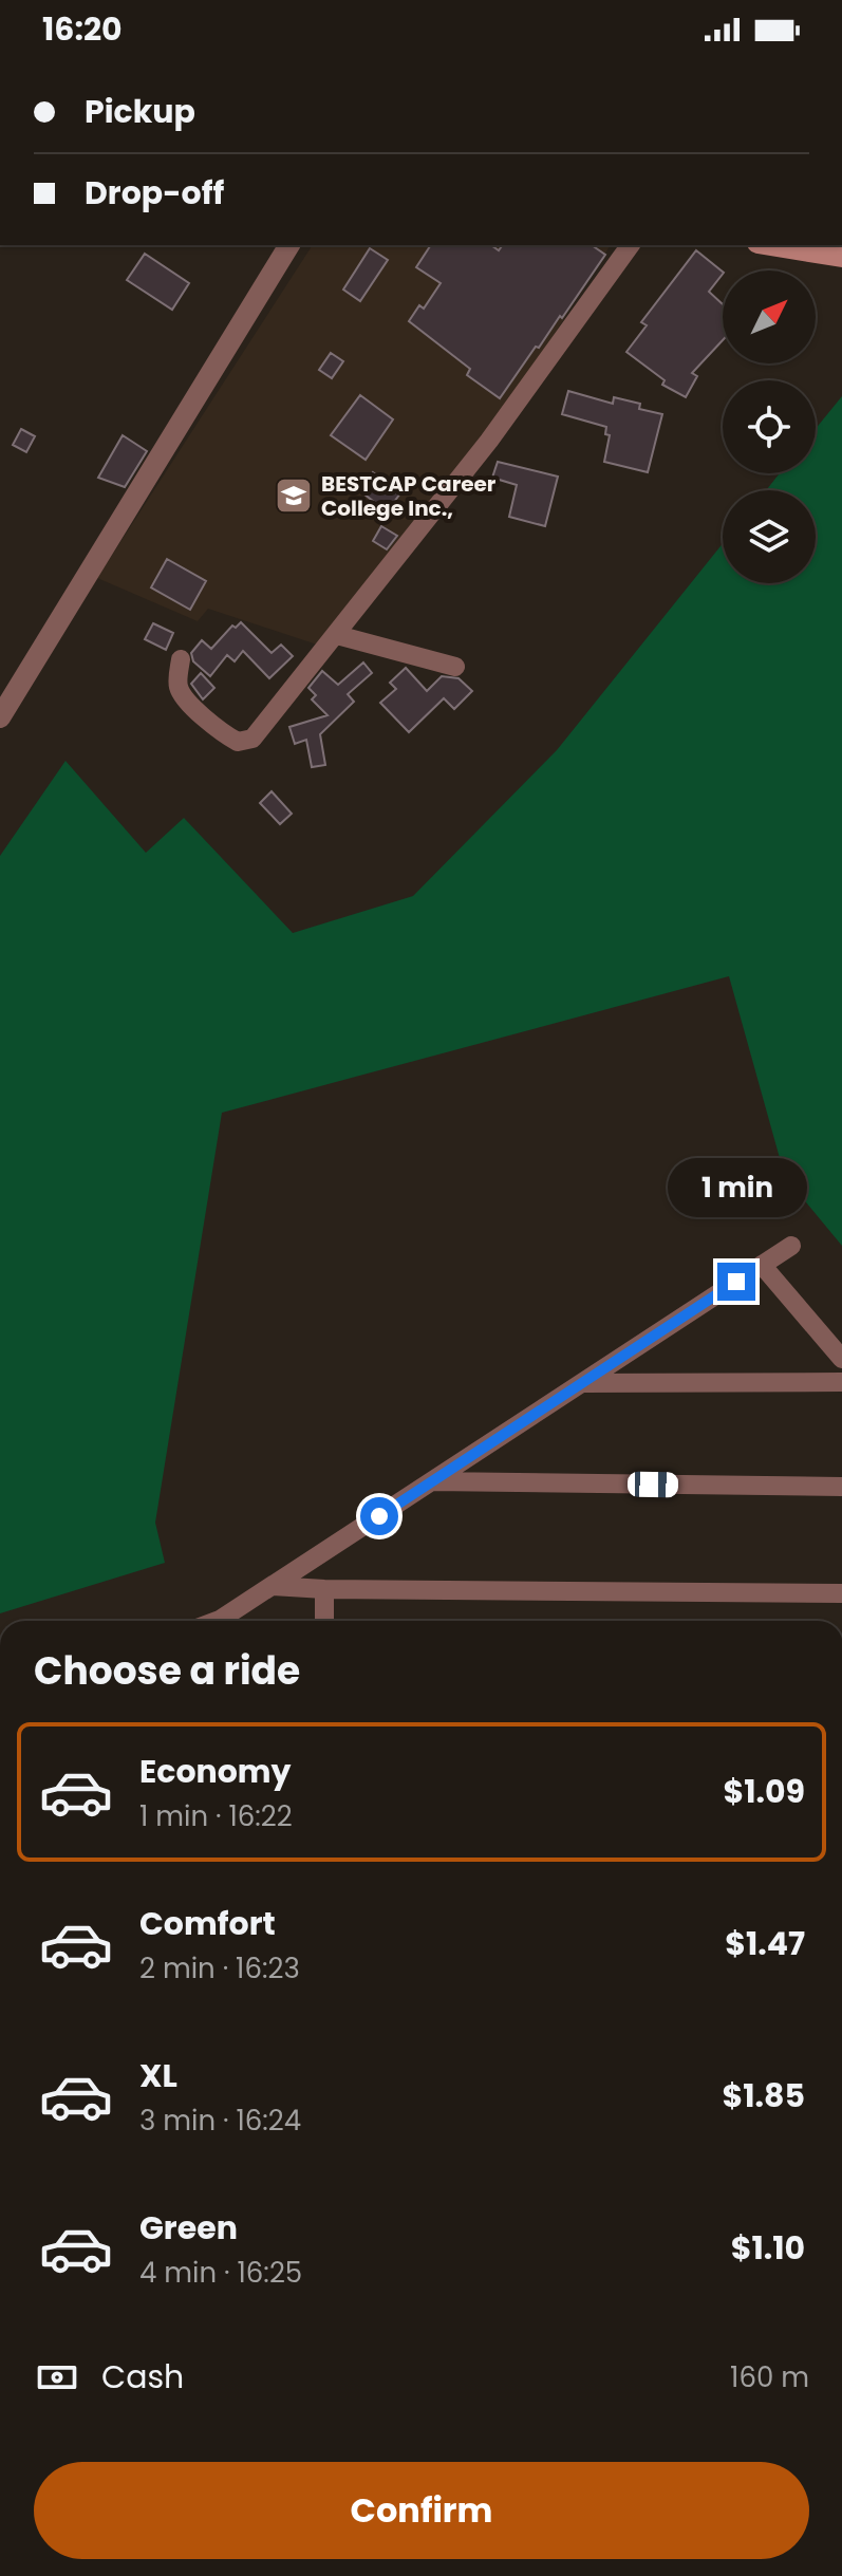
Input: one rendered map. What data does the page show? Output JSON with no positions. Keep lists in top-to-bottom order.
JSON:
{
  "places": {
    "school or university": ["BESTCAP Career College Inc.,"]
  },
  "north": "top right",
  "page": {
    "status": "16:20",
    "banner": ["Pickup", "Drop-off"],
    "bubble": "1 min",
    "heading": "Choose a ride",
    "list": [
      {
        "name": "Economy",
        "note": "1 min · 16:22",
        "value": "$1.09"
      },
      {
        "name": "Comfort",
        "note": "2 min · 16:23",
        "value": "$1.47"
      },
      {
        "name": "XL",
        "note": "3 min · 16:24",
        "value": "$1.85"
      },
      {
        "name": "Green",
        "note": "4 min · 16:25",
        "value": "$1.10"
      }
    ],
    "pay": ["Cash", "160 m"],
    "buttons": "Confirm"
  }
}
